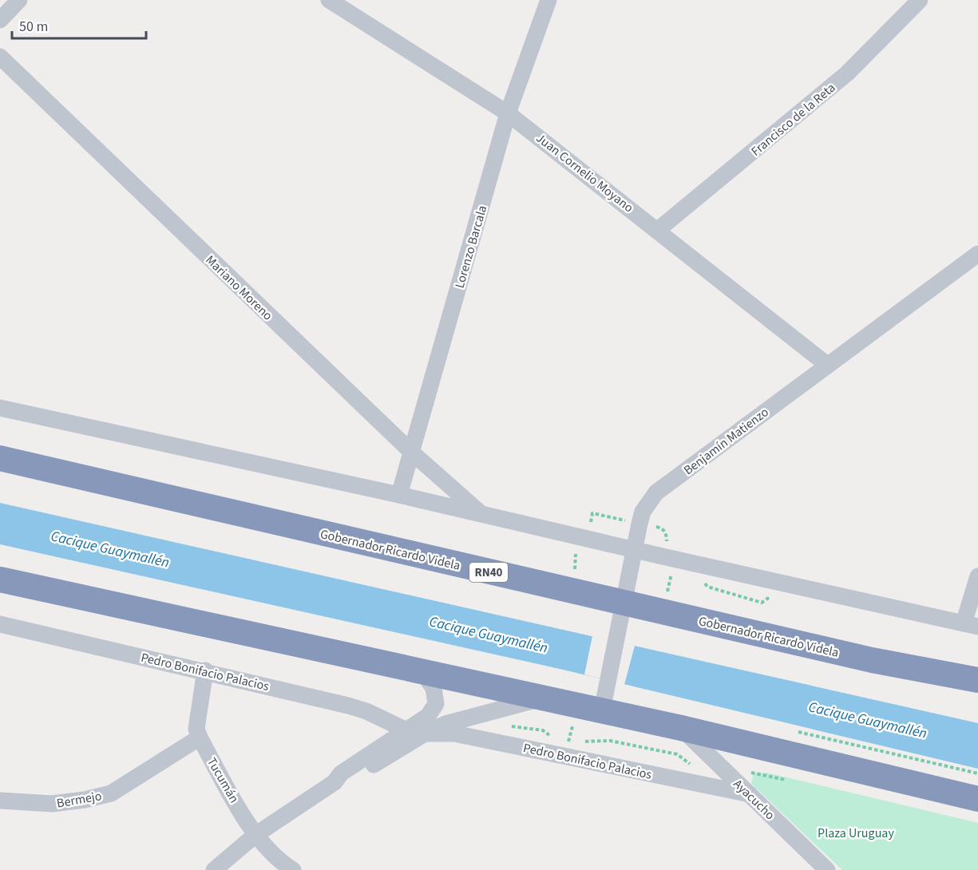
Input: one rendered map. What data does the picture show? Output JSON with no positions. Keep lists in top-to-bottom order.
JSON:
{
  "streets": {
    "highway": ["Gobernador Ricardo Videla", "RN40"],
    "street": [
      "Francisco de la Reta",
      "Juan Cornelio Moyano",
      "Lorenzo Barcala",
      "Mariano Moreno",
      "Benjamín Matienzo",
      "Pedro Bonifacio Palacios",
      "Tucumán",
      "Bermejo",
      "Ayacucho"
    ]
  },
  "crossings": [
    ["Francisco de la Reta", "Juan Cornelio Moyano"],
    ["Juan Cornelio Moyano", "Lorenzo Barcala"],
    ["Juan Cornelio Moyano", "Benjamín Matienzo"],
    ["Lorenzo Barcala", "Mariano Moreno"],
    ["Benjamín Matienzo", "Gobernador Ricardo Videla"],
    ["Pedro Bonifacio Palacios", "Tucumán"],
    ["Pedro Bonifacio Palacios", "Ayacucho"],
    ["Tucumán", "Bermejo"]
  ],
  "water": ["Cacique Guaymallén"],
  "parks": ["Plaza Uruguay"],
  "scale_bar": "50 m"
}
